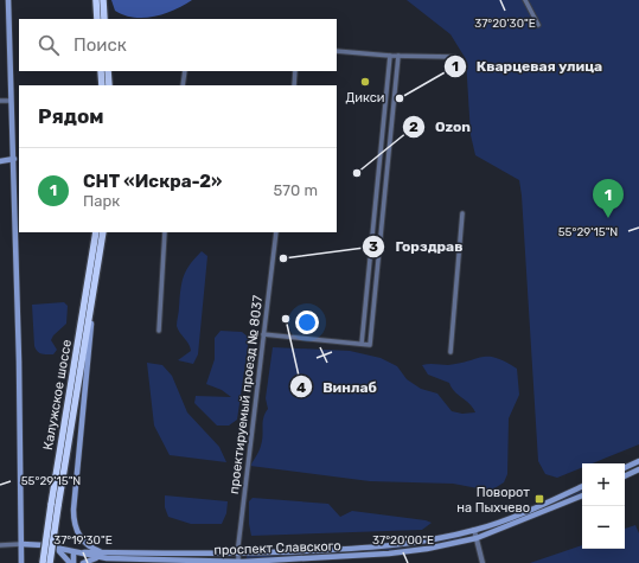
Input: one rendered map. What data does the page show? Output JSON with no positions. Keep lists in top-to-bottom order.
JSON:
{
  "streets": {
    "highway": ["Калужское шоссе"],
    "main road": ["проспект Славского"],
    "street": ["проектируемый проезд № 8037"]
  },
  "crossings": [
    ["проектируемый проезд № 8037", "проспект Славского"]
  ],
  "places": {
    "other": [
      "Дикси",
      "Кварцевая улица",
      "Ozon",
      "Горздрав",
      "Винлаб"
    ],
    "transit": ["Поворот на Пыхчево"]
  },
  "page": {
    "search": "Поиск",
    "heading": "Рядом",
    "list": [
      {
        "mark": "1",
        "name": "СНТ «Искра-2»",
        "note": "Парк",
        "value": "570 m"
      }
    ],
    "pins": "1",
    "map_buttons": ["+", "−"]
  },
  "coordinates": [
    "37°20'30\"E",
    "55°29'15\"N",
    "37°19'30\"E",
    "37°20'00\"E"
  ]
}
